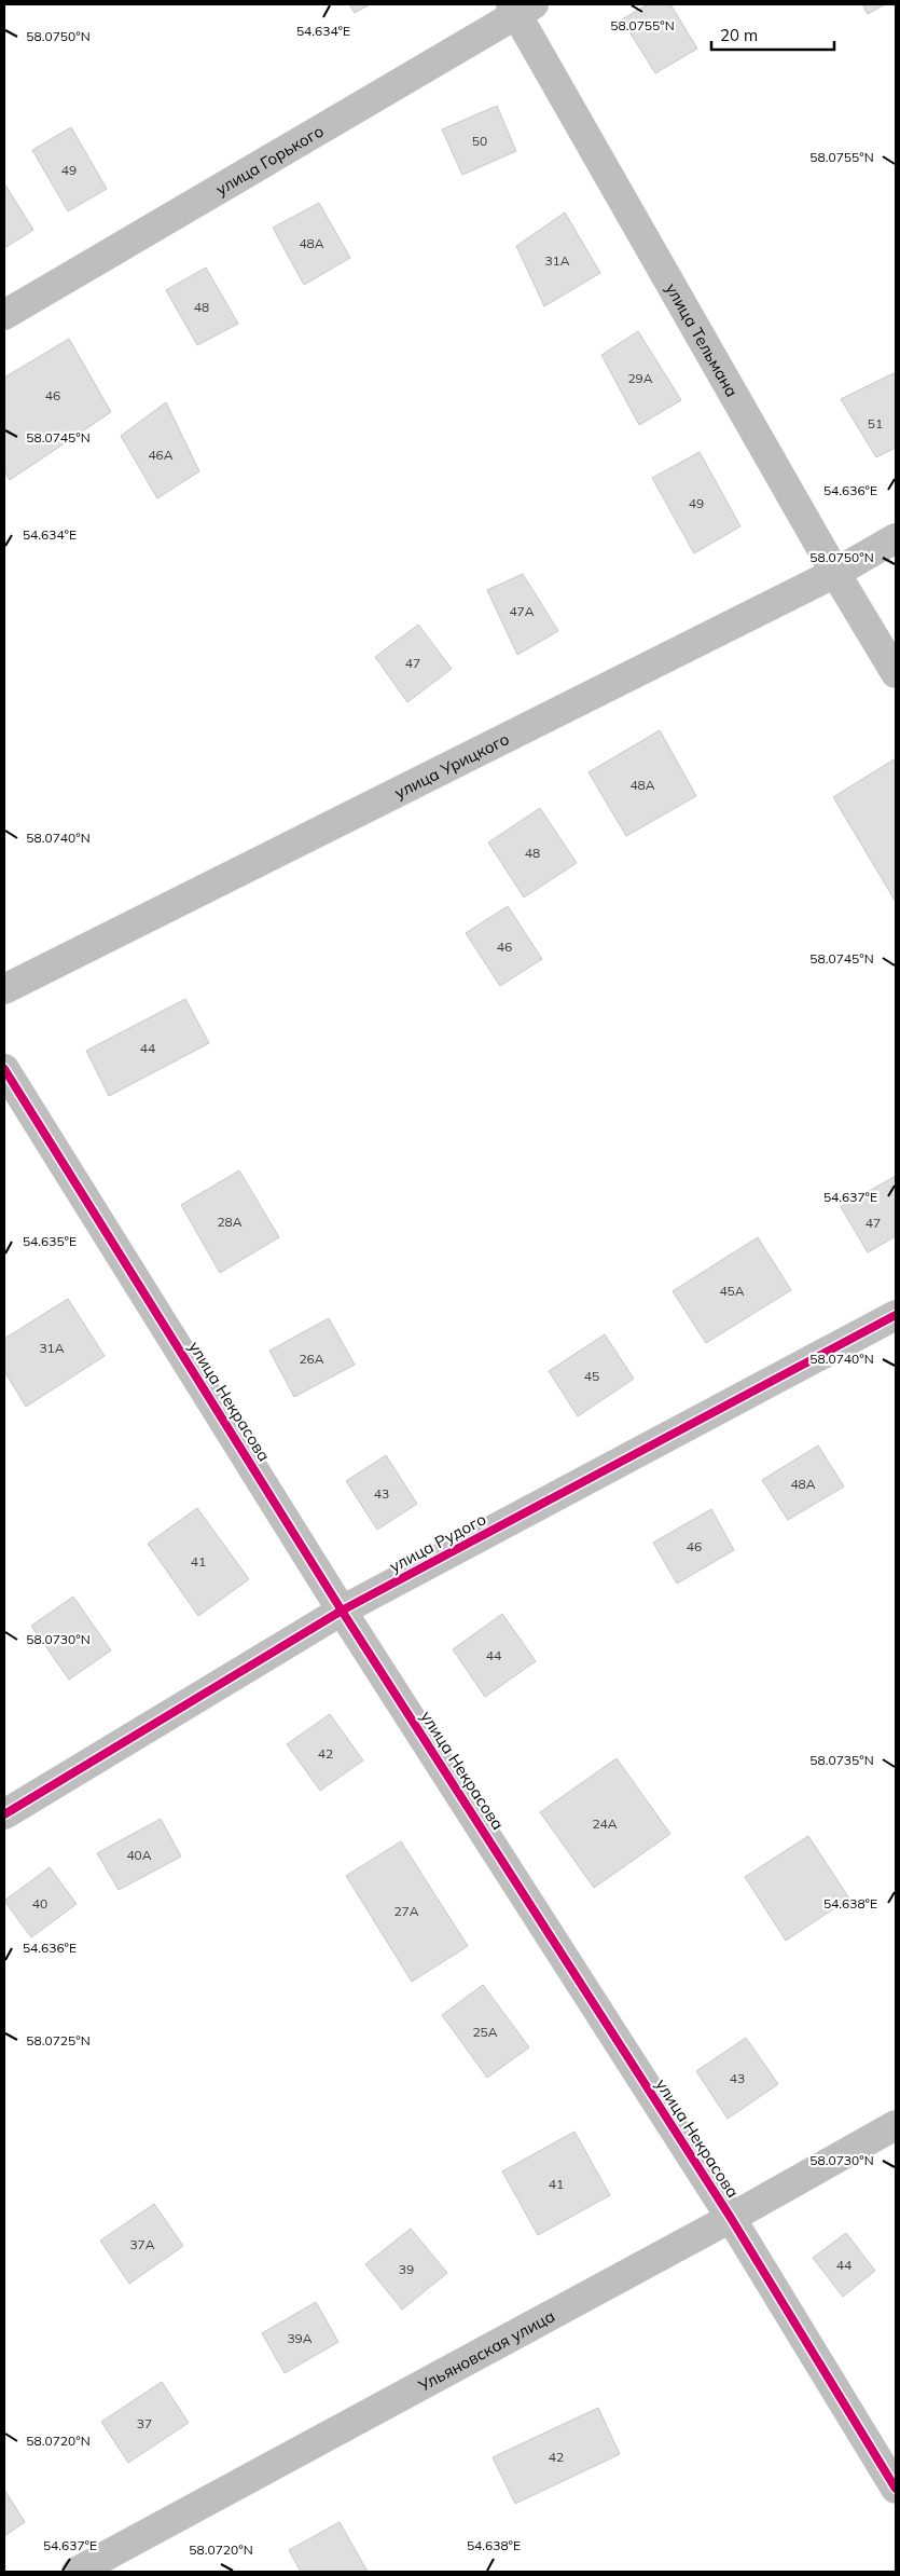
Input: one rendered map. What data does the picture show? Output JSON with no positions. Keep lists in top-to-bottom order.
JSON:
{
  "streets": {
    "street": [
      "улица Горького",
      "улица Тельмана",
      "улица Урицкого",
      "улица Некрасова",
      "улица Рудого",
      "Ульяновская улица"
    ]
  },
  "crossings": [
    ["улица Горького", "улица Тельмана"],
    ["улица Тельмана", "улица Урицкого"],
    ["улица Некрасова", "улица Рудого"],
    ["улица Некрасова", "Ульяновская улица"]
  ],
  "house_numbers": [
    "50",
    "49",
    "48А",
    "31А",
    "48",
    "29А",
    "46",
    "51",
    "46А",
    "49",
    "47А",
    "47",
    "48А",
    "48",
    "46",
    "44",
    "28А",
    "47",
    "45А",
    "31А",
    "26А",
    "45",
    "48А",
    "43",
    "46",
    "41",
    "44",
    "42",
    "24А",
    "40А",
    "40",
    "27А",
    "25А",
    "43",
    "41",
    "37А",
    "44",
    "39",
    "39А",
    "37",
    "42"
  ],
  "scale_bar": "20 m",
  "coordinates": [
    "58.0755°N",
    "54.634°E",
    "58.0750°N",
    "58.0745°N",
    "54.636°E",
    "58.0740°N",
    "54.637°E",
    "54.635°E",
    "58.0730°N",
    "58.0735°N",
    "54.638°E",
    "58.0725°N",
    "58.0720°N"
  ]
}
